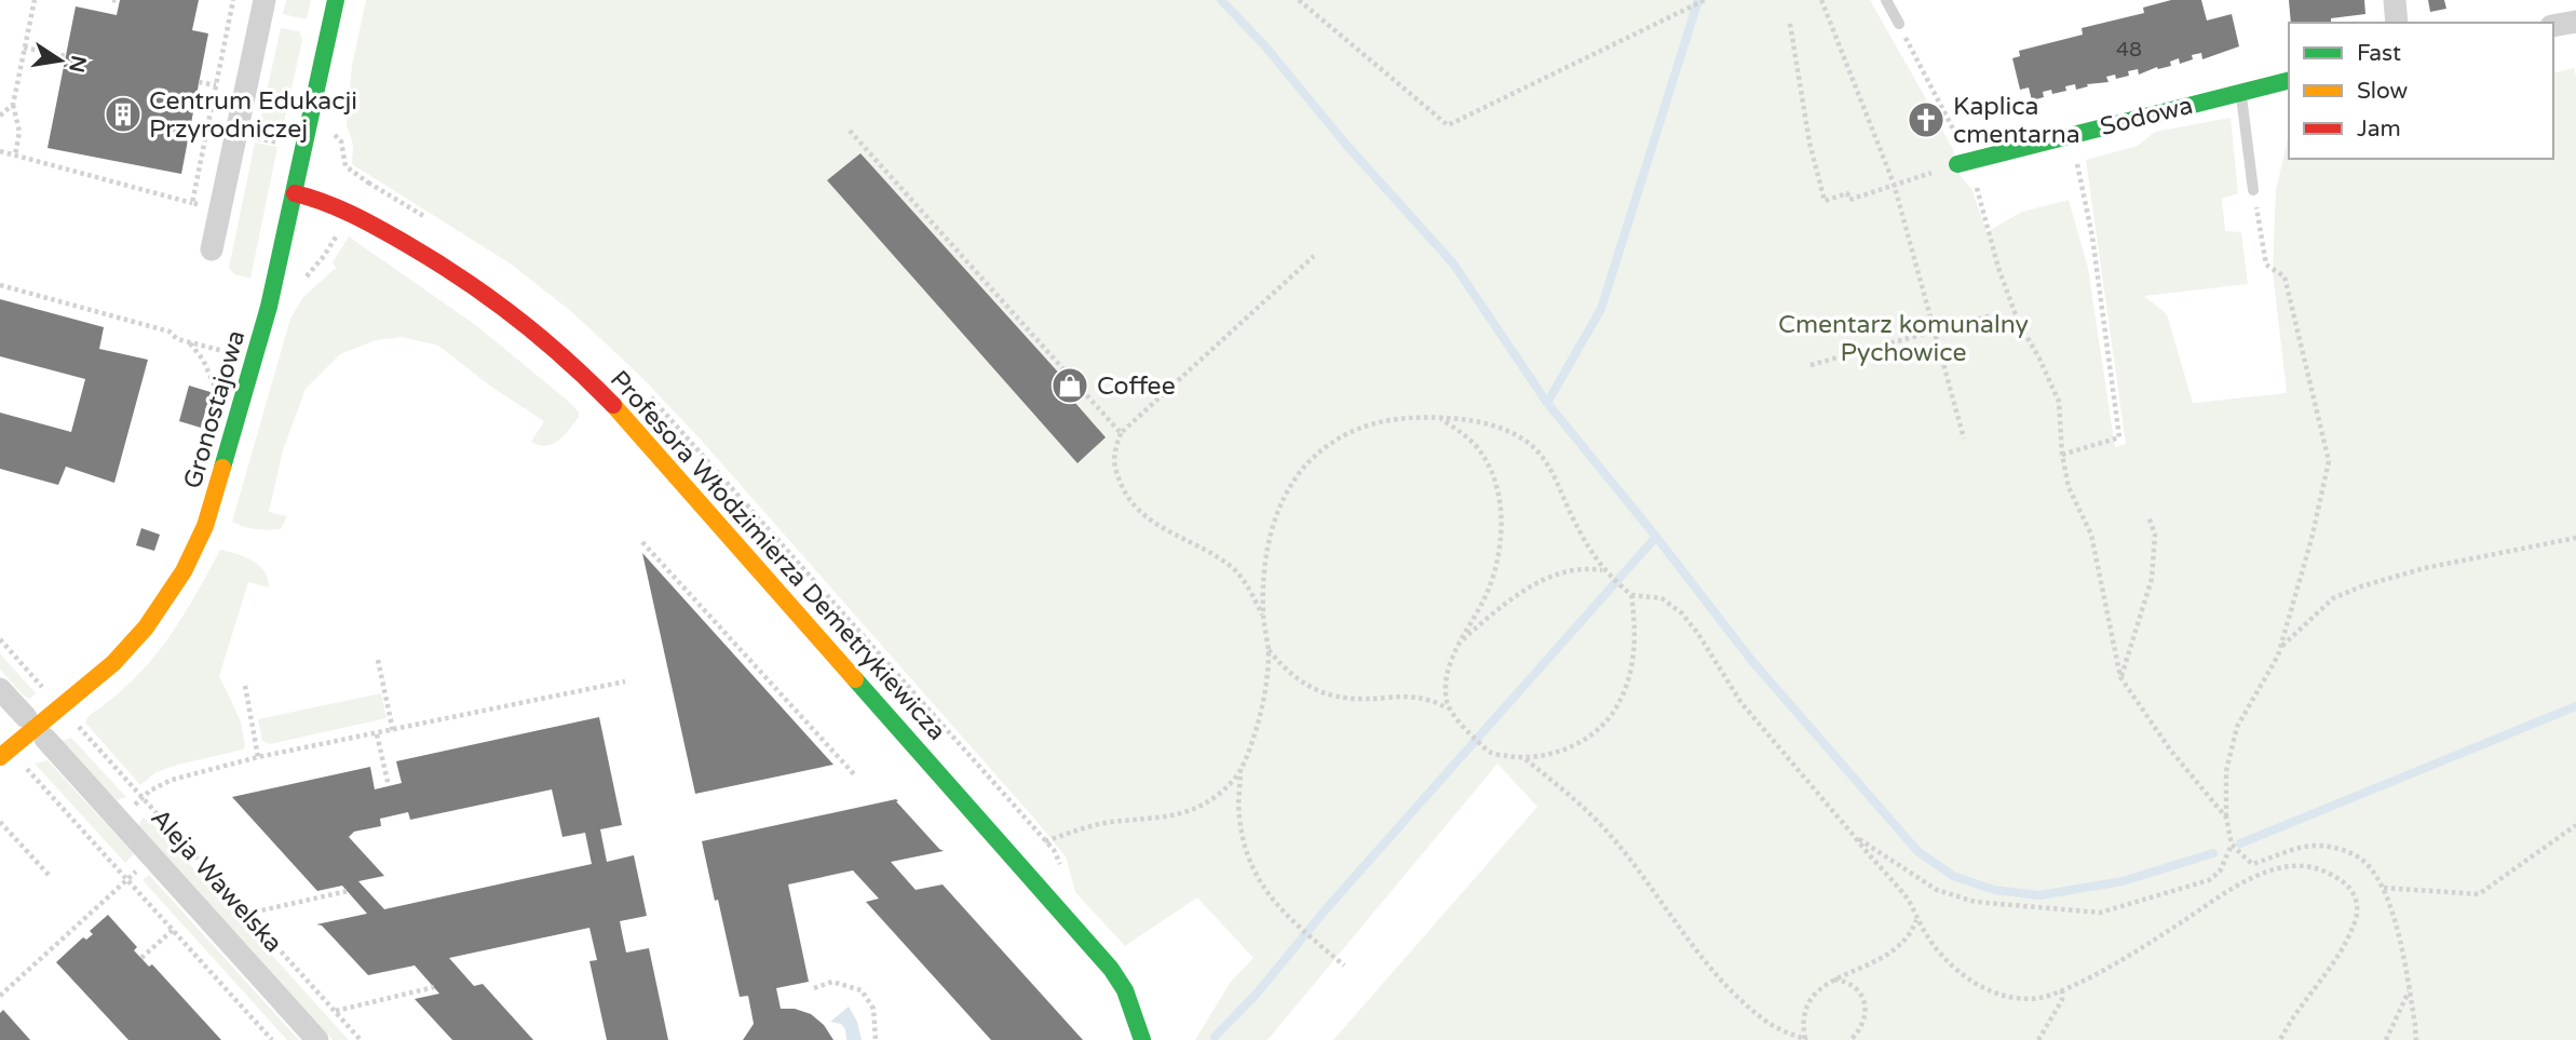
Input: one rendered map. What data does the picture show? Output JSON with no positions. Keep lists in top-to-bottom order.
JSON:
{
  "streets": {
    "street": [
      "Sodowa",
      "Gronostajowa",
      "Profesora Włodzimierza Demetrykiewicza",
      "Aleja Wawelska"
    ]
  },
  "crossings": [
    ["Gronostajowa", "Profesora Włodzimierza Demetrykiewicza"]
  ],
  "parks": ["Cmentarz komunalny Pychowice"],
  "places": {
    "building": ["Centrum Edukacji Przyrodniczej"],
    "church": ["Kaplica cmentarna"],
    "shop": ["Coffee"]
  },
  "house_numbers": ["48"],
  "legend": ["Fast", "Slow", "Jam"],
  "north": "right"
}
